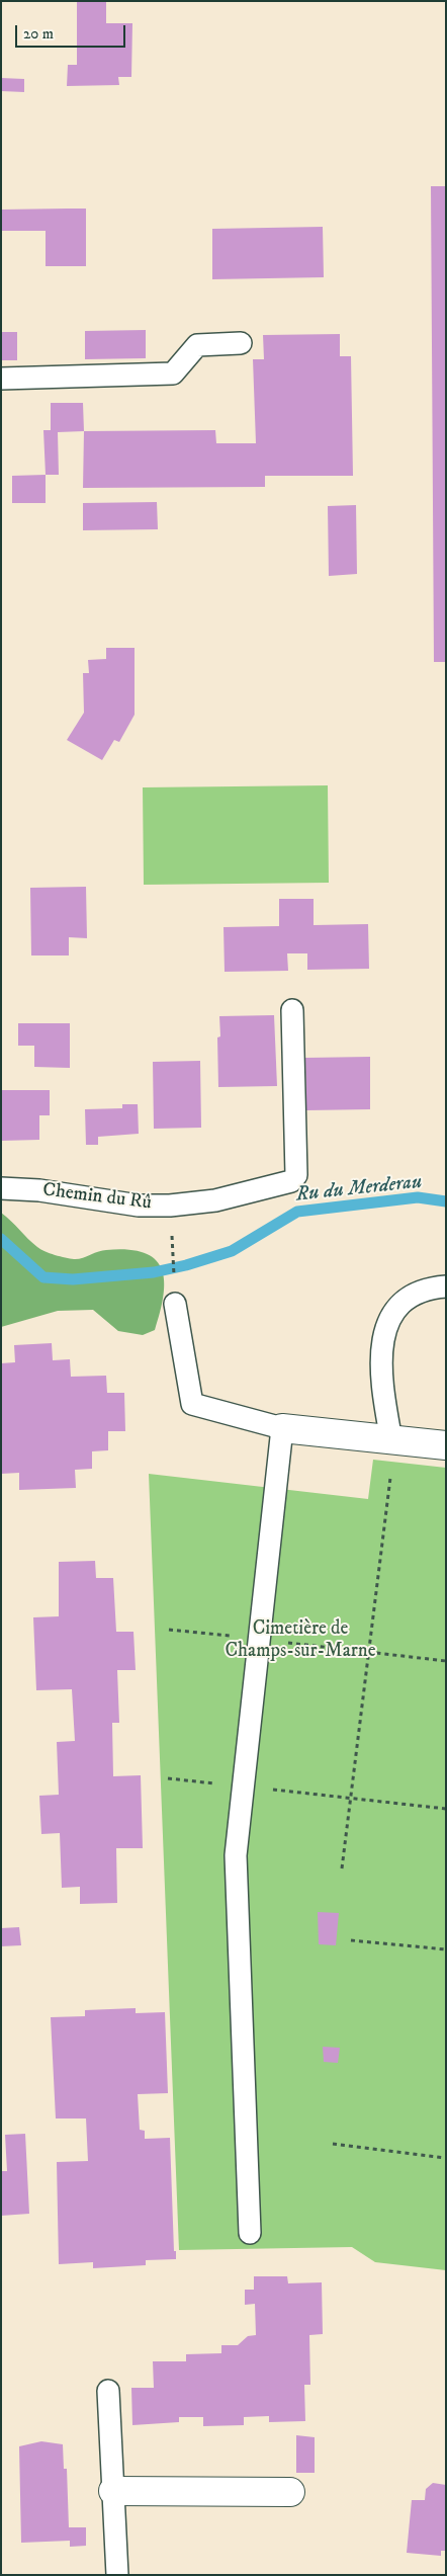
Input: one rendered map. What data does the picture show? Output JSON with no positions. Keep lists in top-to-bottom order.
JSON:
{
  "streets": {
    "lane": ["Chemin du Rû"]
  },
  "water": ["Ru du Merderau"],
  "parks": ["Cimetière de Champs-sur-Marne"],
  "scale_bar": "20 m"
}
